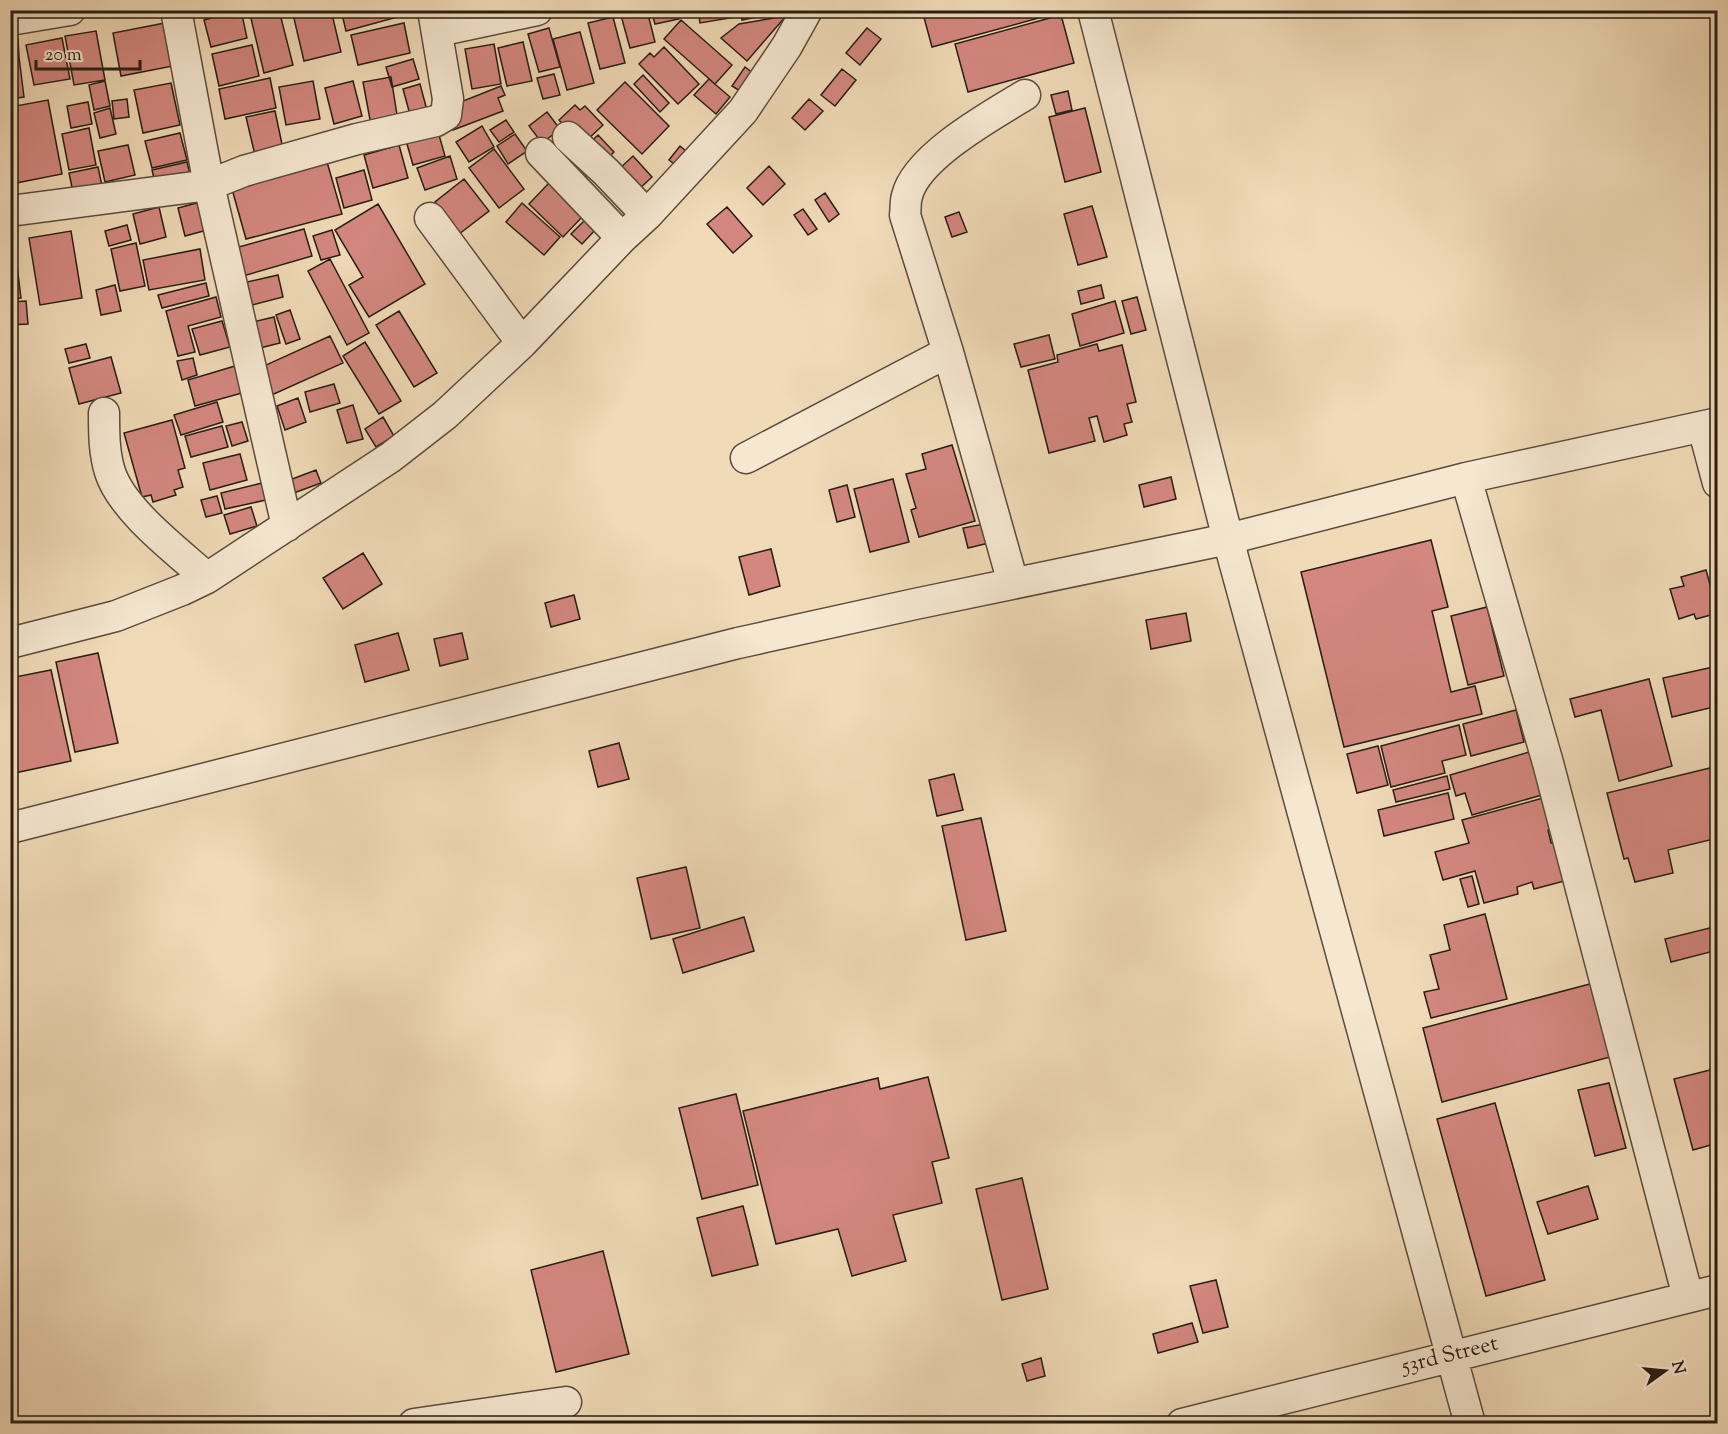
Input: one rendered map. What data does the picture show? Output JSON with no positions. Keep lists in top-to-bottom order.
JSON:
{
  "streets": {
    "street": ["53rd Street"]
  },
  "scale_bar": "20 m",
  "north": "right"
}
